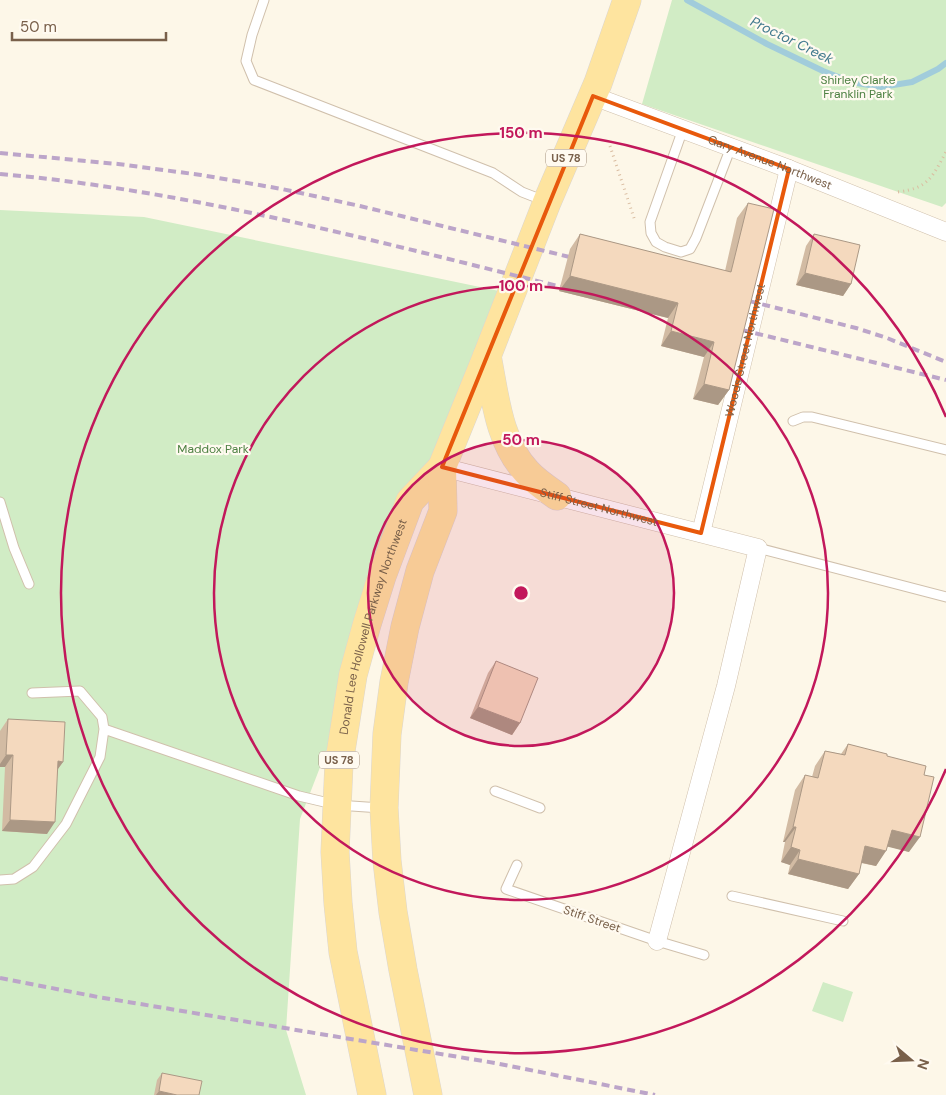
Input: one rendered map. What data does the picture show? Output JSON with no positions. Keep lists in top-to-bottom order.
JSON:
{
  "streets": {
    "main road": ["US 78", "Donald Lee Hollowell Parkway Northwest"],
    "street": ["Gary Avenue Northwest", "Woods Street Northwest", "Stiff Street Northwest"],
    "lane": ["Stiff Street"]
  },
  "crossings": [
    ["Gary Avenue Northwest", "Woods Street Northwest"],
    ["Gary Avenue Northwest", "Donald Lee Hollowell Parkway Northwest"],
    ["Woods Street Northwest", "Stiff Street Northwest"],
    ["Stiff Street Northwest", "Donald Lee Hollowell Parkway Northwest"]
  ],
  "water": ["Proctor Creek"],
  "parks": ["Shirley Clarke Franklin Park", "Maddox Park"],
  "scale_bar": "50 m",
  "north": "right",
  "rings": ["150 m", "100 m", "50 m"]
}
